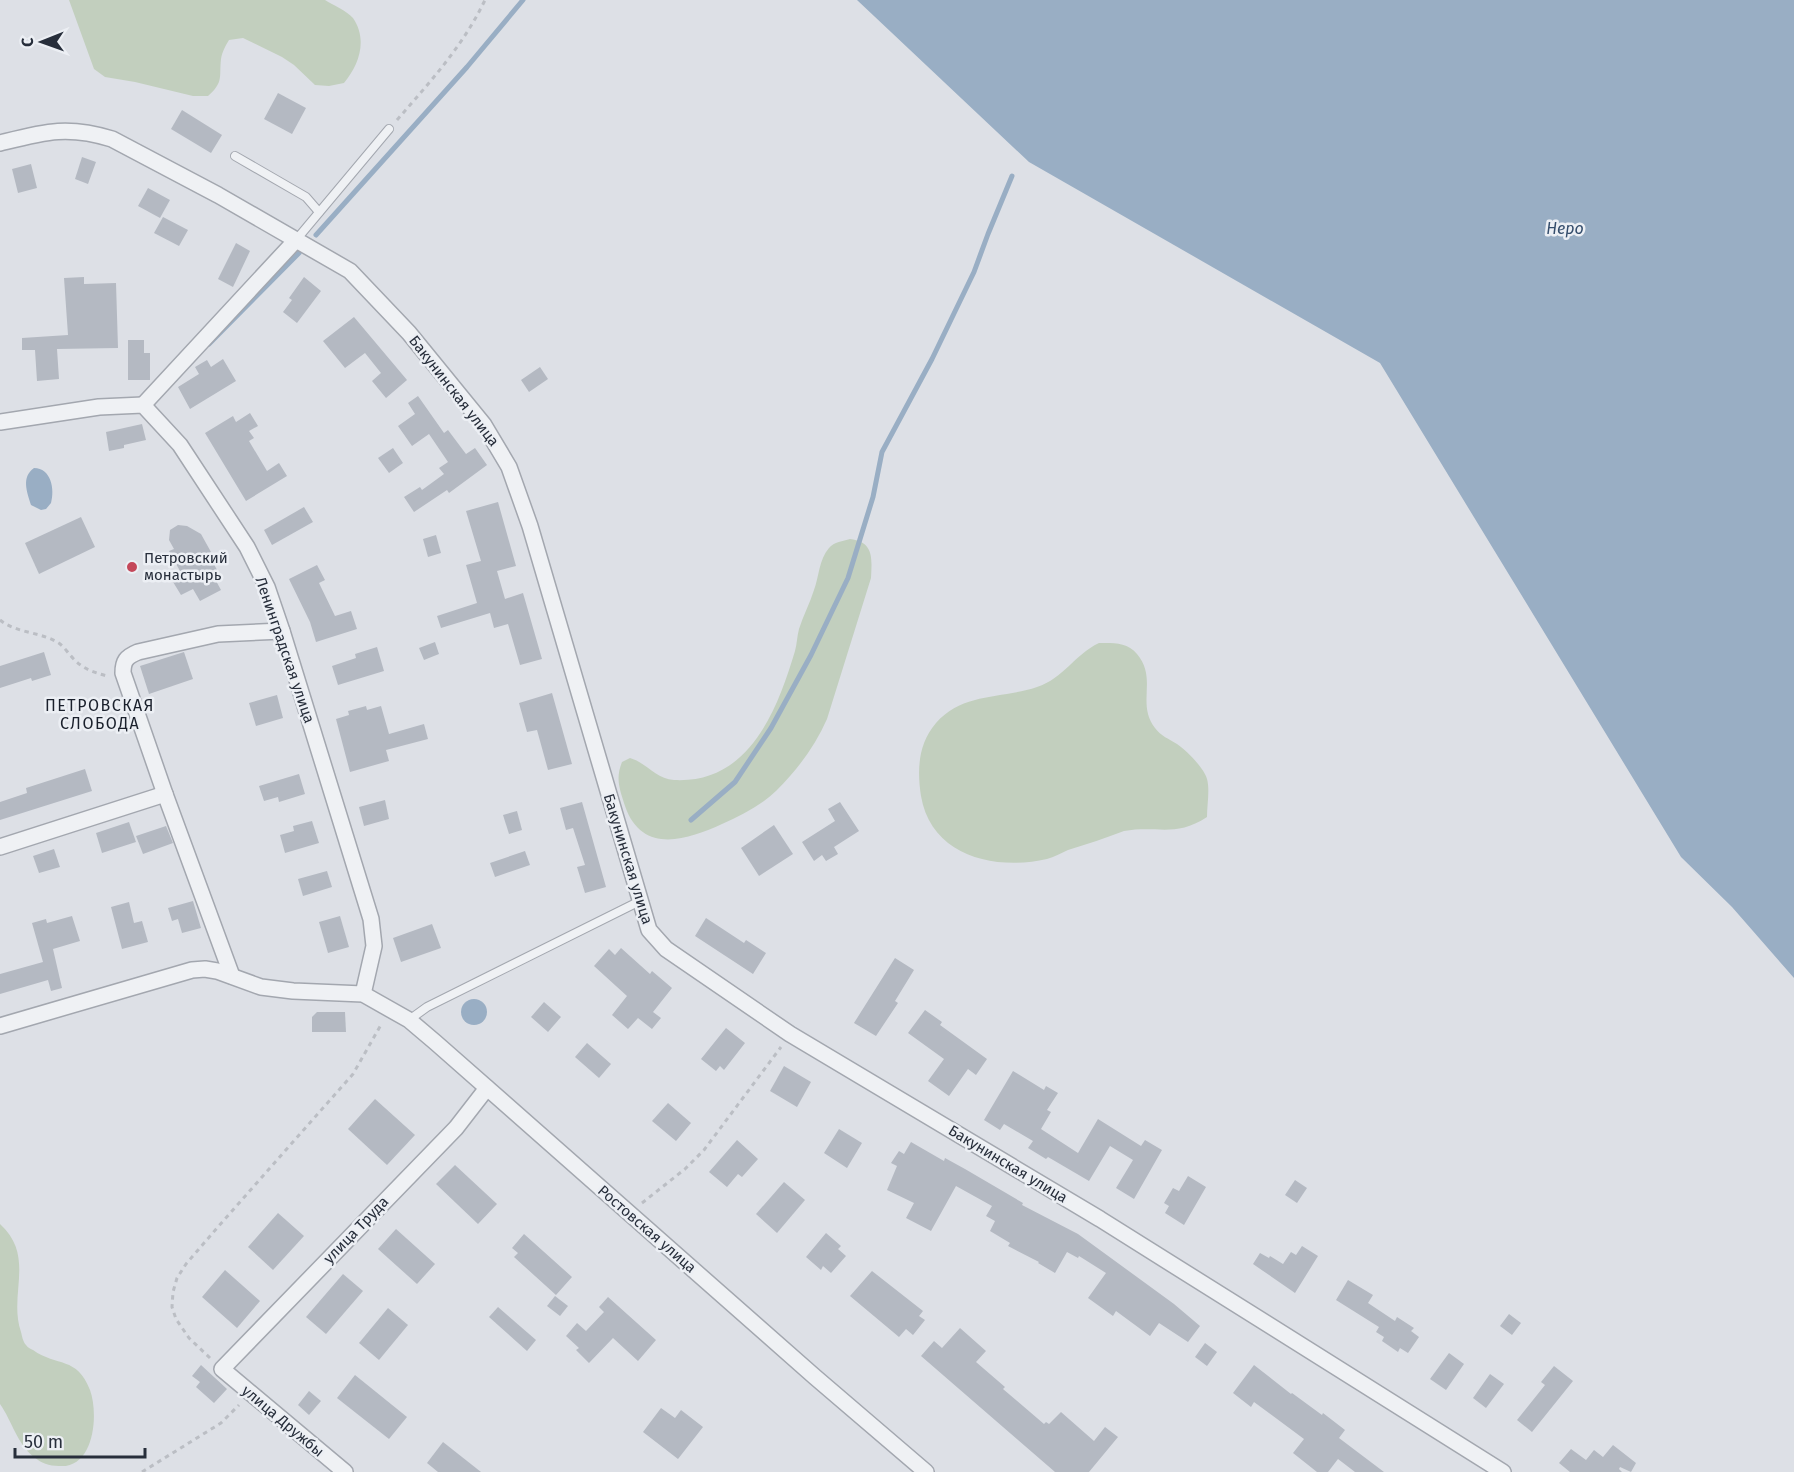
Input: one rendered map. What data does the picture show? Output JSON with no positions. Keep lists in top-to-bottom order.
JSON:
{
  "streets": {
    "street": [
      "Бакунинская улица",
      "Ленинградская улица",
      "Ростовская улица",
      "улица Труда",
      "улица Дружбы"
    ]
  },
  "crossings": [
    ["Ленинградская улица", "Ростовская улица"],
    ["Ростовская улица", "улица Труда"],
    ["улица Труда", "улица Дружбы"]
  ],
  "districts": ["ПЕТРОВСКАЯ СЛОБОДА"],
  "water": ["Неро"],
  "places": ["Петровский монастырь"],
  "scale_bar": "50 m",
  "north": "left"
}
